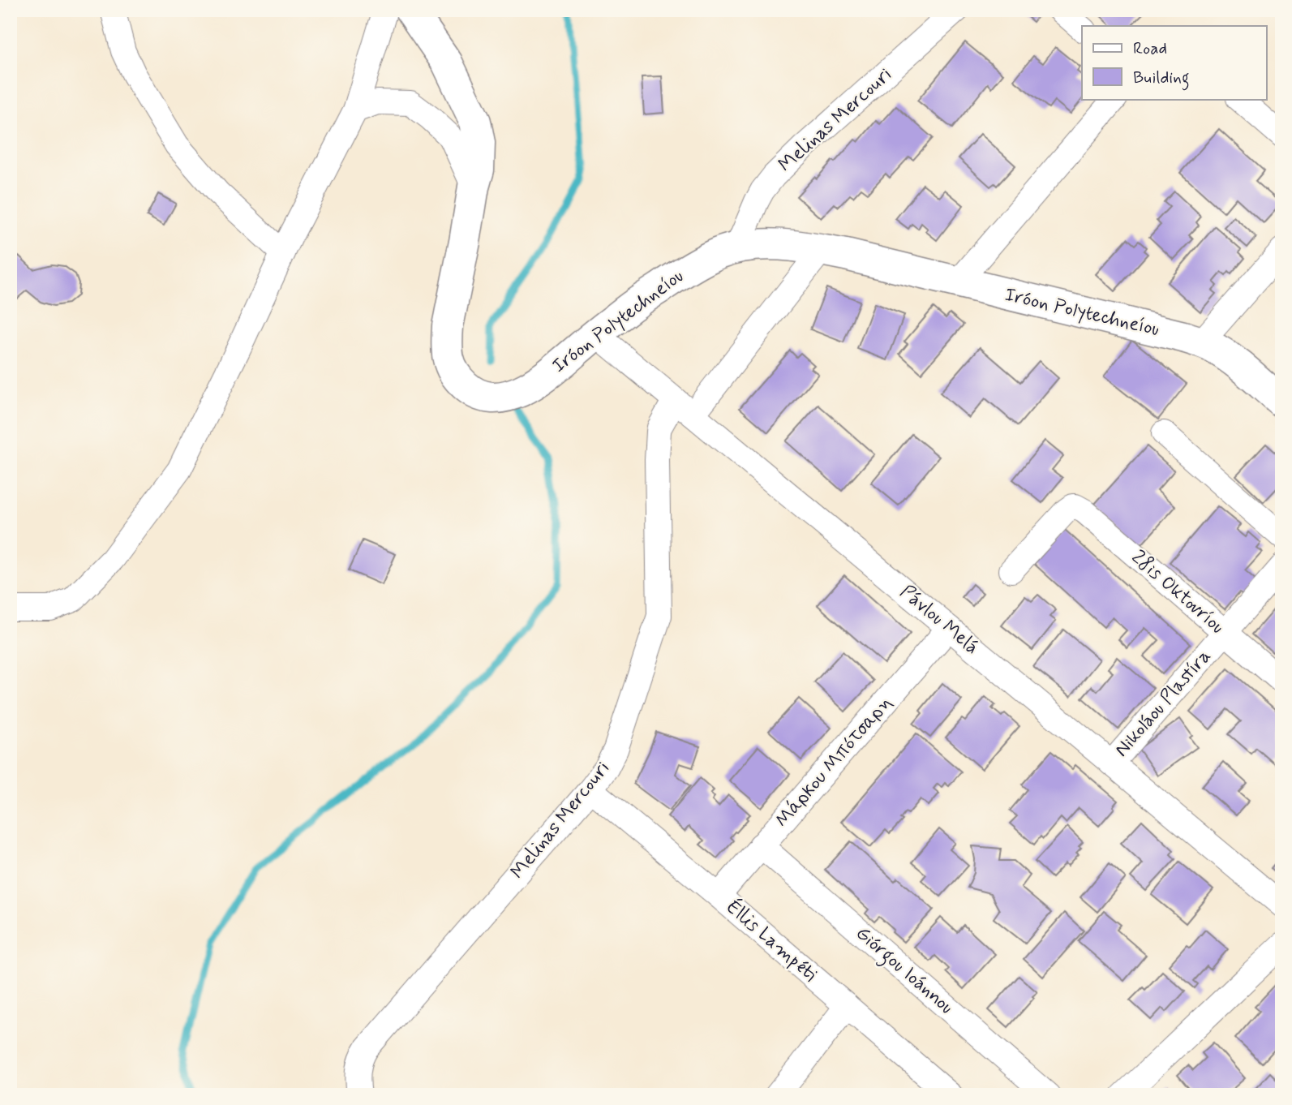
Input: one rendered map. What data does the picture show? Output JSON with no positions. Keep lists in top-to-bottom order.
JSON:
{
  "streets": {
    "street": [
      "Melinas Mercouri",
      "Iróon Polytechneíou",
      "28is Oktovríou",
      "Pávlou Melá",
      "Nikoláou Plastíra",
      "Μάρκου Μπότσαρη",
      "Éllis Lampéti",
      "Giórgou Ioánnou"
    ]
  },
  "crossings": [
    ["Melinas Mercouri", "Iróon Polytechneíou"],
    ["Melinas Mercouri", "Pávlou Melá"],
    ["Melinas Mercouri", "Éllis Lampéti"],
    ["Iróon Polytechneíou", "Pávlou Melá"],
    ["28is Oktovríou", "Nikoláou Plastíra"],
    ["Pávlou Melá", "Nikoláou Plastíra"],
    ["Pávlou Melá", "Μάρκου Μπότσαρη"],
    ["Μάρκου Μπότσαρη", "Éllis Lampéti"],
    ["Μάρκου Μπότσαρη", "Giórgou Ioánnou"]
  ],
  "legend": ["Road", "Building"]
}
